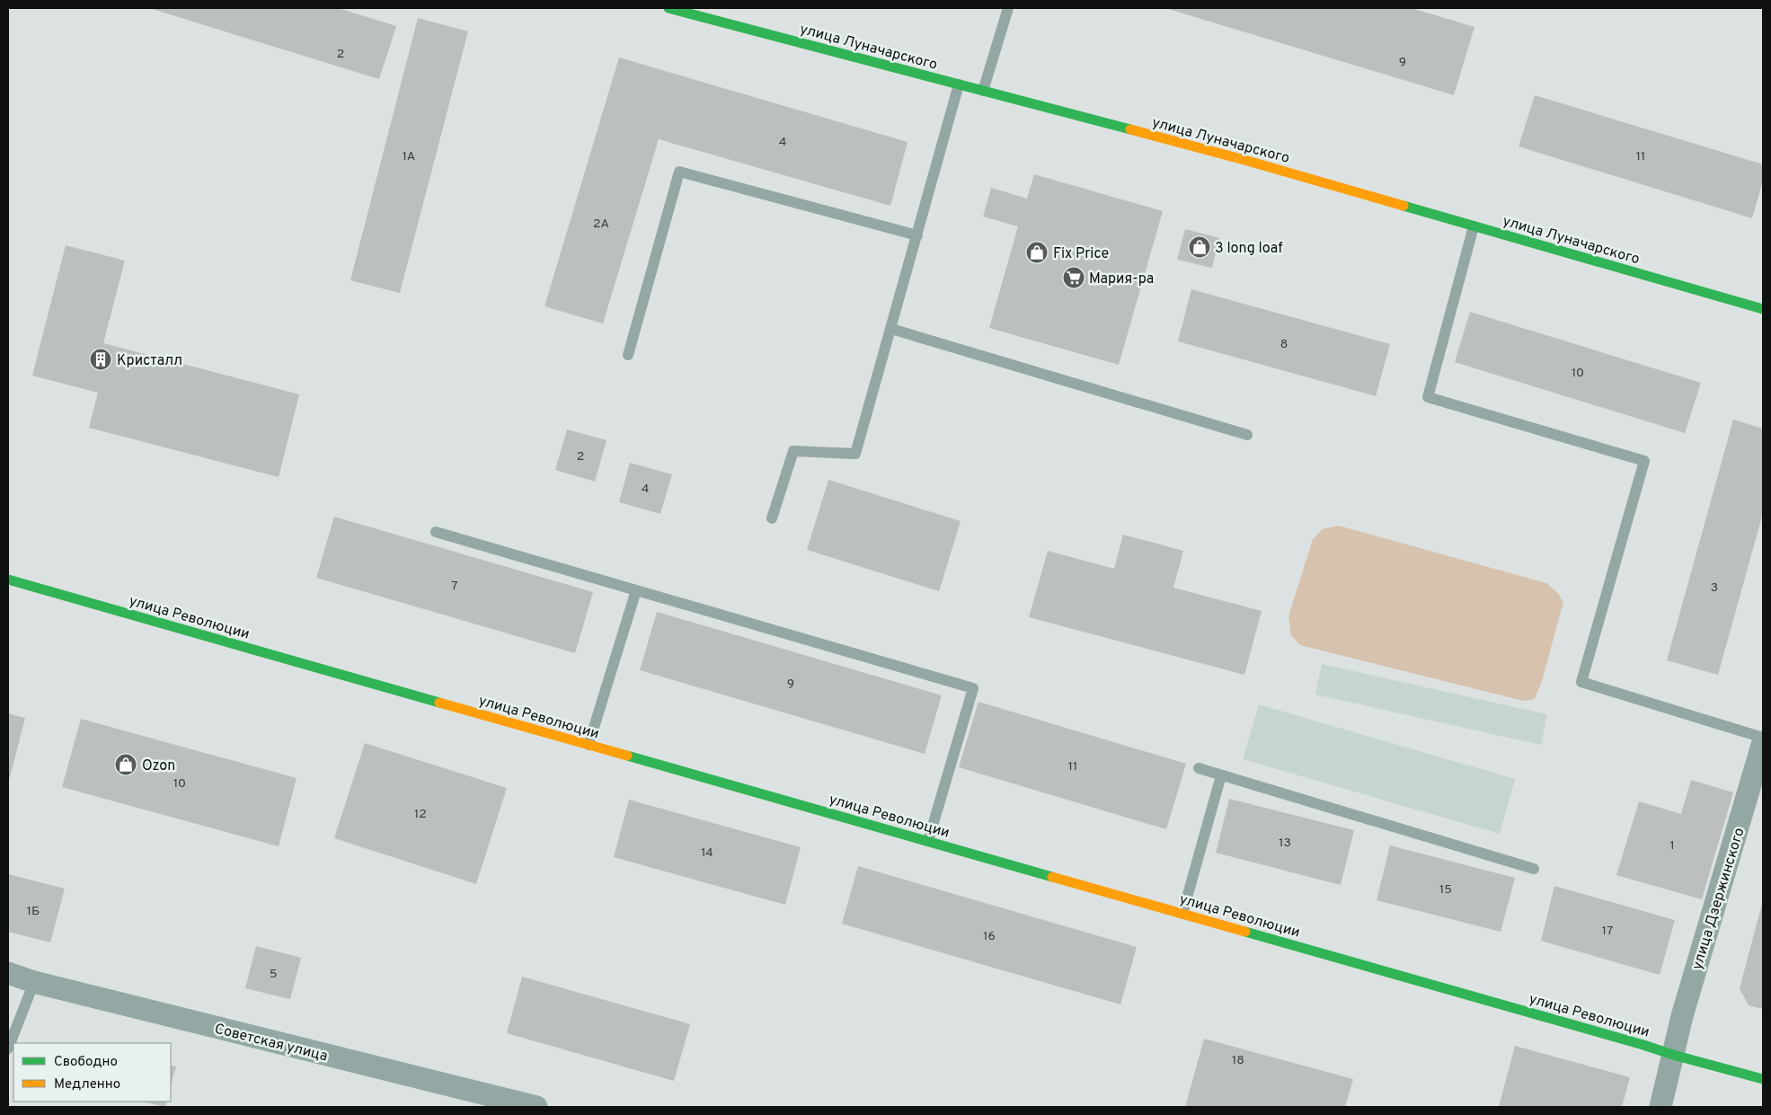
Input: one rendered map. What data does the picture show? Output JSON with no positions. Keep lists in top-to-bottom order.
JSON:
{
  "streets": {
    "street": [
      "улица Луначарского",
      "улица Революции",
      "улица Дзержинского",
      "Советская улица"
    ]
  },
  "crossings": [
    ["улица Революции", "улица Дзержинского"]
  ],
  "places": {
    "shop": ["3 long loaf", "Fix Price", "Ozon"],
    "supermarket": ["Мария-ра"],
    "building": ["Кристалл"]
  },
  "house_numbers": [
    "2",
    "9",
    "4",
    "1А",
    "11",
    "2А",
    "8",
    "10",
    "2",
    "4",
    "7",
    "3",
    "9",
    "11",
    "10",
    "12",
    "13",
    "1",
    "14",
    "15",
    "1Б",
    "17",
    "16",
    "5",
    "18"
  ],
  "legend": ["Свободно", "Медленно"]
}
